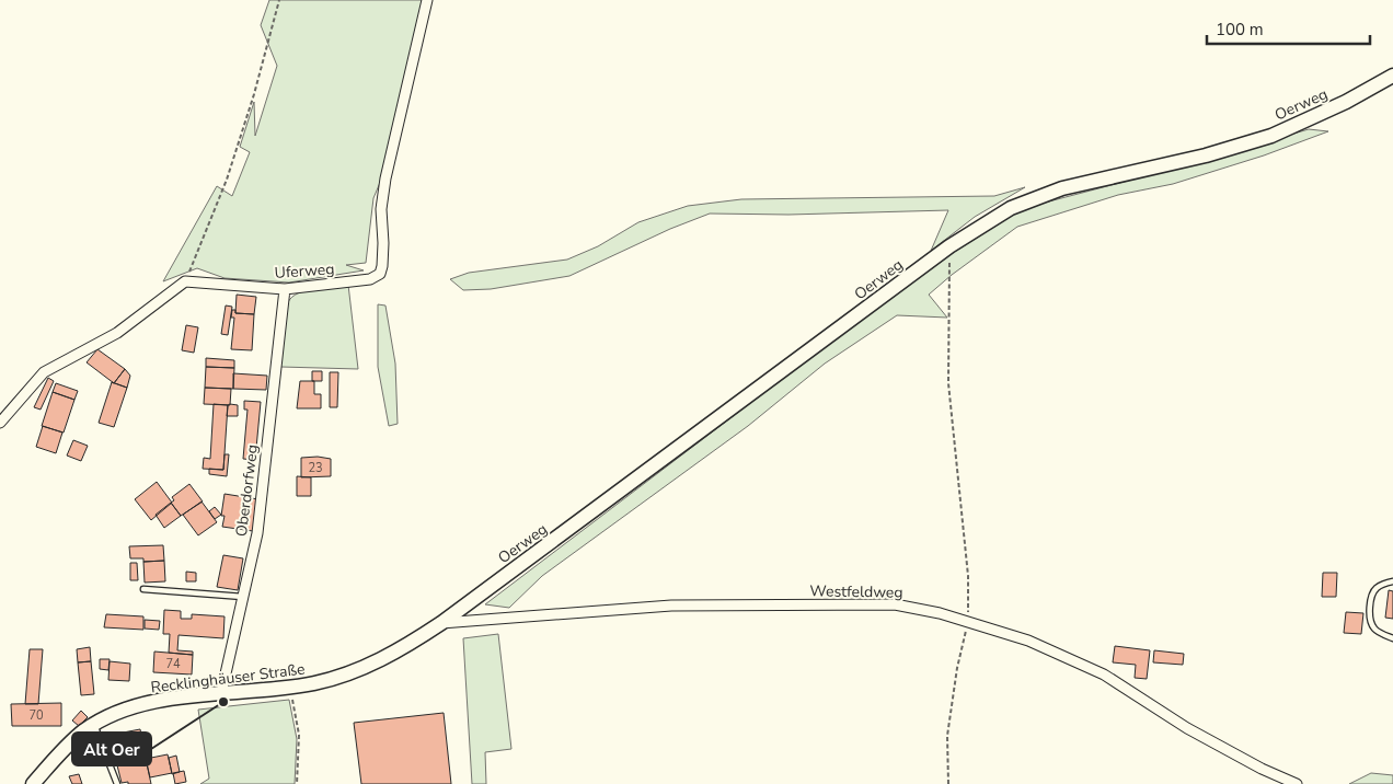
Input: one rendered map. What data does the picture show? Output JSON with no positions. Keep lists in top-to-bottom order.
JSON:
{
  "streets": {
    "street": [
      "Oerweg",
      "Uferweg",
      "Oberdorfweg",
      "Westfeldweg",
      "Recklinghäuser Straße"
    ]
  },
  "crossings": [
    ["Oerweg", "Westfeldweg"],
    ["Oerweg", "Recklinghäuser Straße"],
    ["Uferweg", "Oberdorfweg"],
    ["Oberdorfweg", "Recklinghäuser Straße"],
    ["Westfeldweg", "Recklinghäuser Straße"]
  ],
  "places": ["Alt Oer"],
  "house_numbers": ["23", "74", "70"],
  "scale_bar": "100 m"
}
